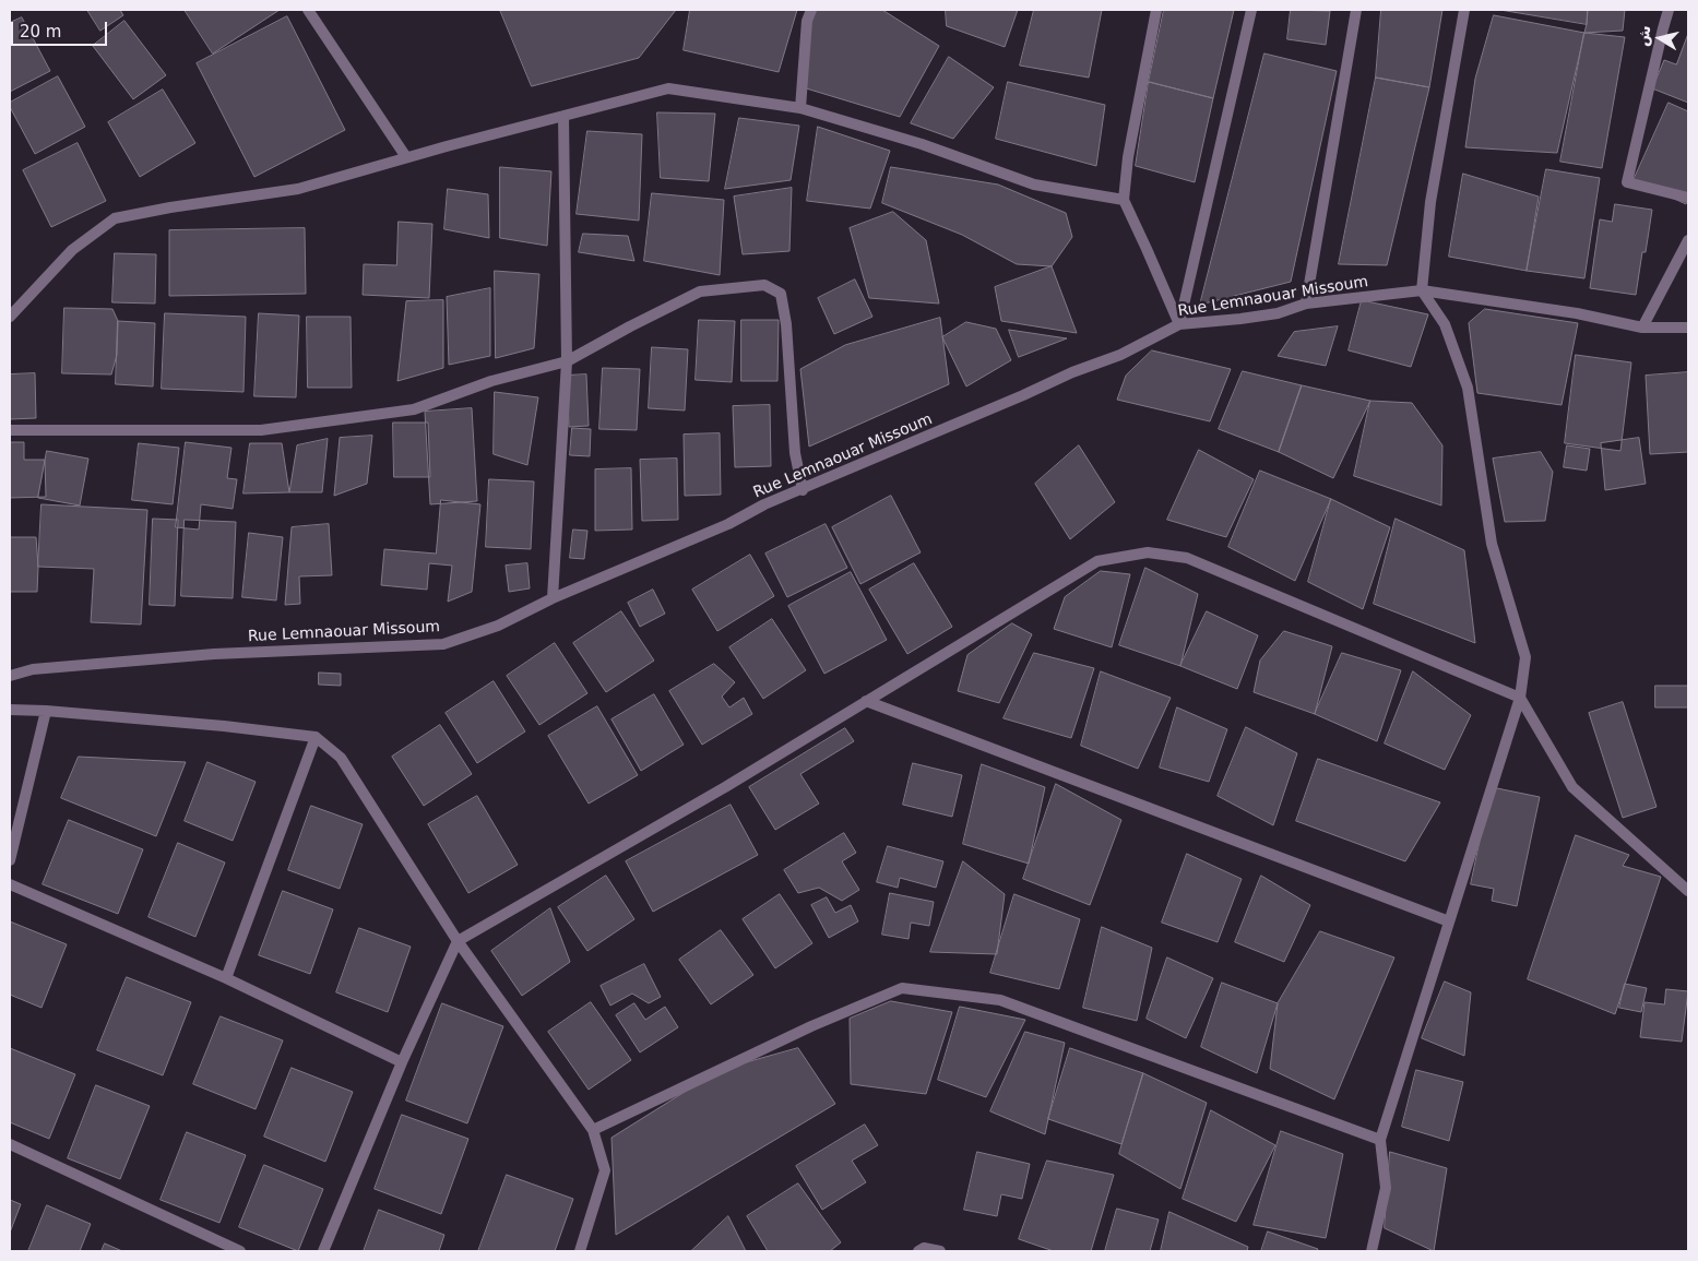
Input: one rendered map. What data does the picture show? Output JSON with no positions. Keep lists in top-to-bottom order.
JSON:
{
  "streets": {
    "street": ["Rue Lemnaouar Missoum"]
  },
  "scale_bar": "20 m",
  "north": "left"
}
